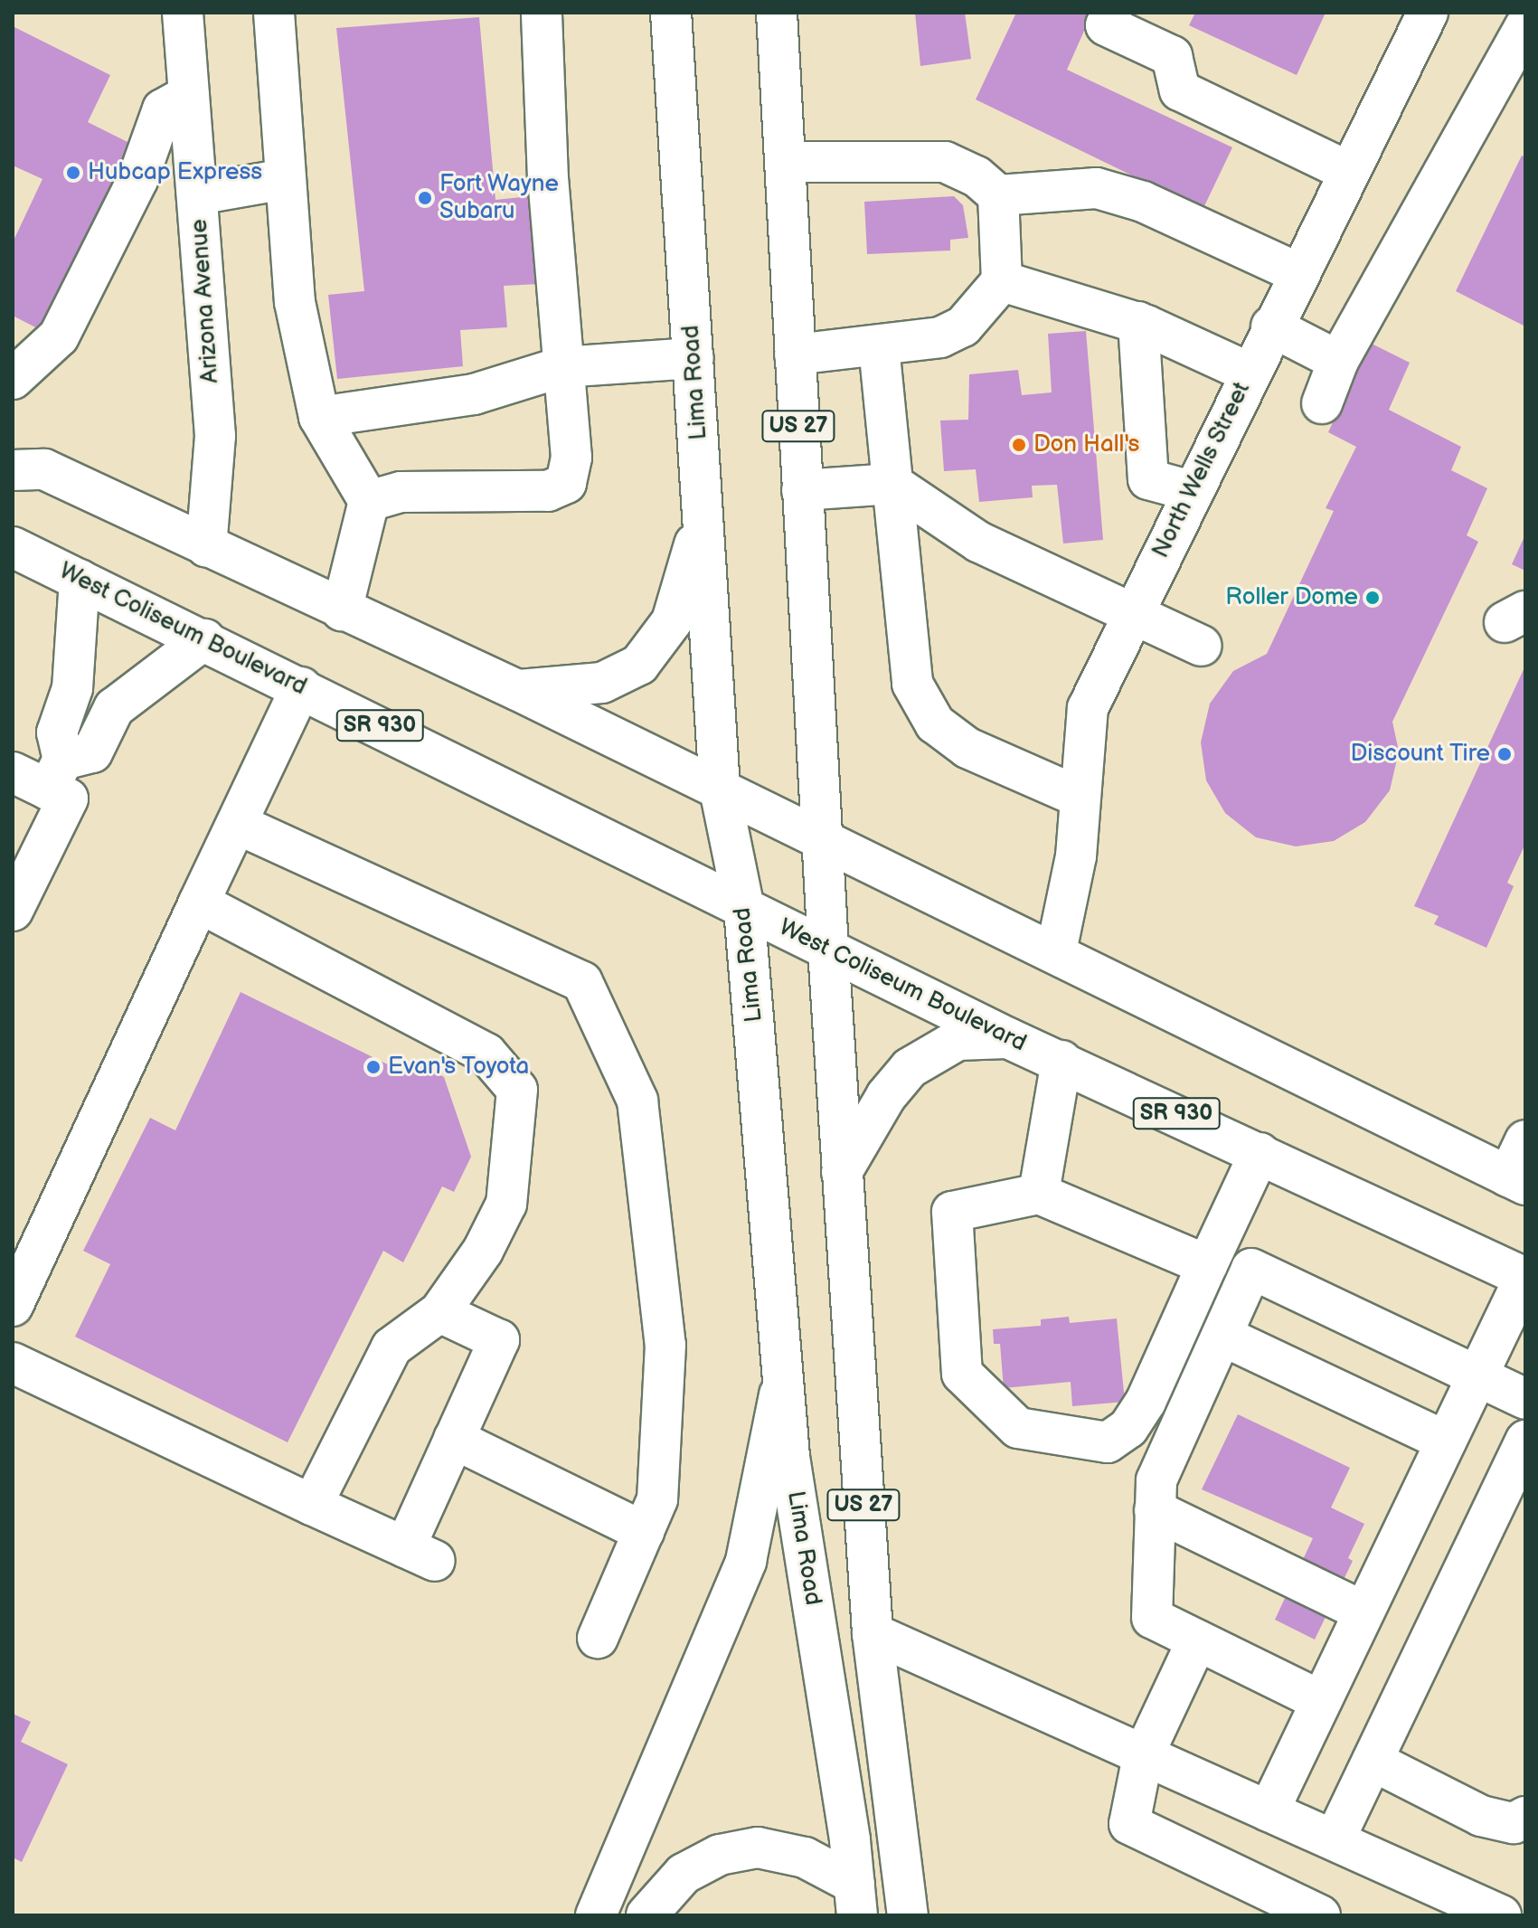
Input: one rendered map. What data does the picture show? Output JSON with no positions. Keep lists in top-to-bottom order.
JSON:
{
  "streets": {
    "main road": [
      "Arizona Avenue",
      "Lima Road",
      "US 27",
      "North Wells Street",
      "West Coliseum Boulevard",
      "SR 930"
    ]
  },
  "crossings": [
    ["Lima Road", "West Coliseum Boulevard"],
    ["US 27", "West Coliseum Boulevard"]
  ],
  "places": [
    "Hubcap Express",
    "Fort Wayne Subaru",
    "Don Hall's",
    "Roller Dome",
    "Discount Tire",
    "Evan's Toyota"
  ]
}
